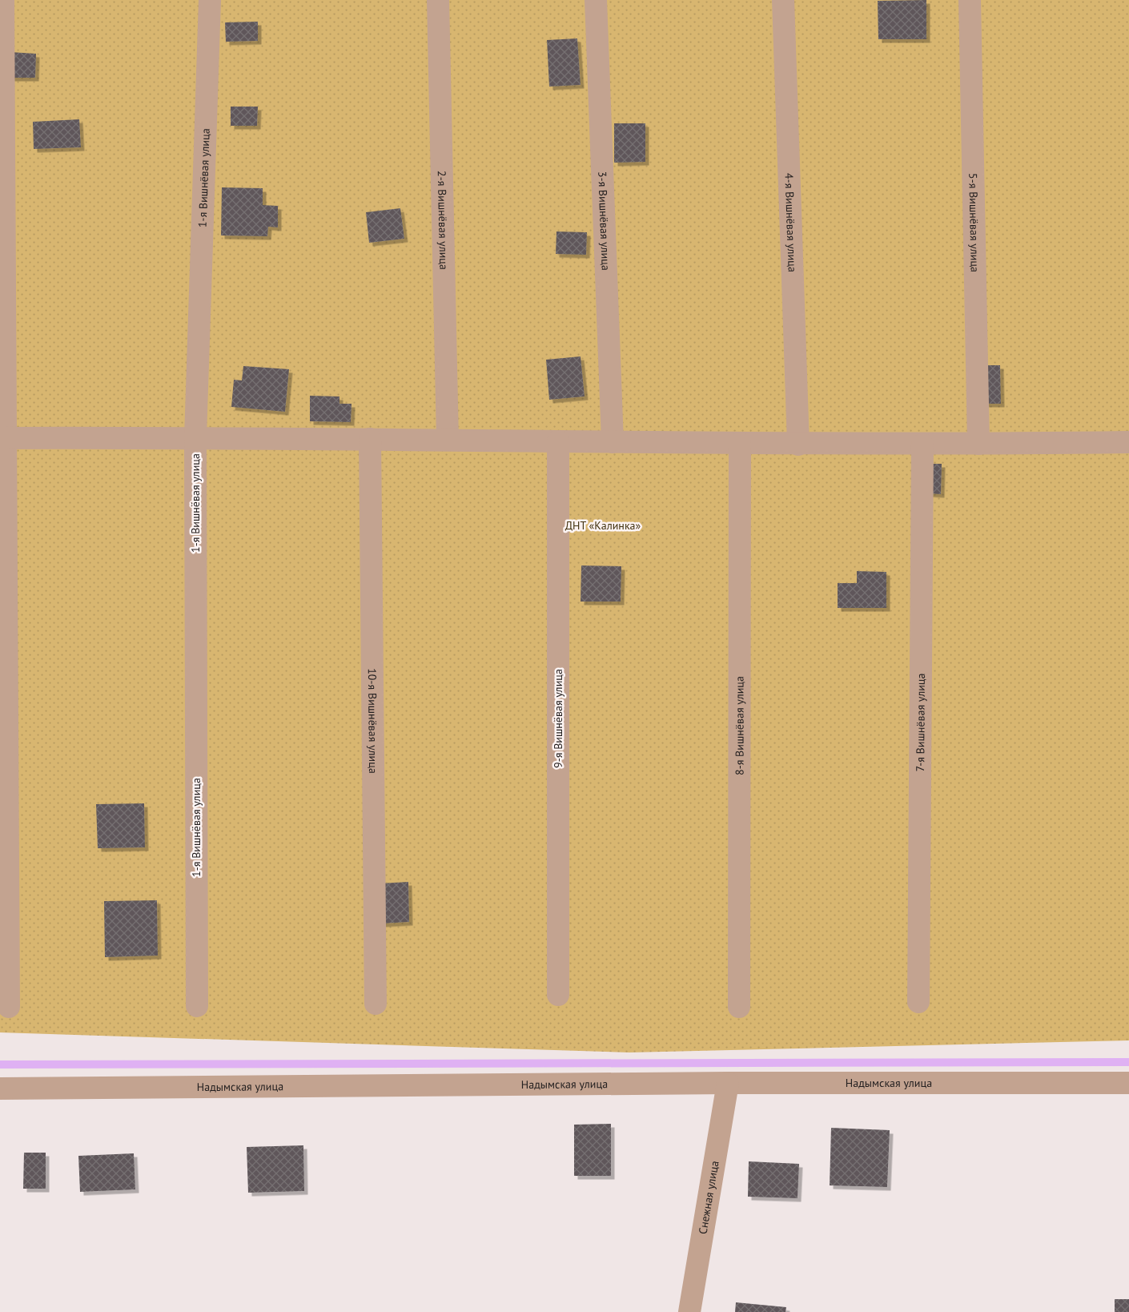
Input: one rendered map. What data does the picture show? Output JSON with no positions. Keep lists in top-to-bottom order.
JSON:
{
  "streets": {
    "street": [
      "1-я Вишнёвая улица",
      "2-я Вишнёвая улица",
      "3-я Вишнёвая улица",
      "4-я Вишнёвая улица",
      "5-я Вишнёвая улица",
      "9-я Вишнёвая улица",
      "10-я Вишнёвая улица",
      "7-я Вишнёвая улица",
      "8-я Вишнёвая улица",
      "Надымская улица",
      "Снежная улица"
    ]
  },
  "crossings": [
    ["Надымская улица", "Снежная улица"]
  ],
  "parks": ["ДНТ «Калинка»"]
}
